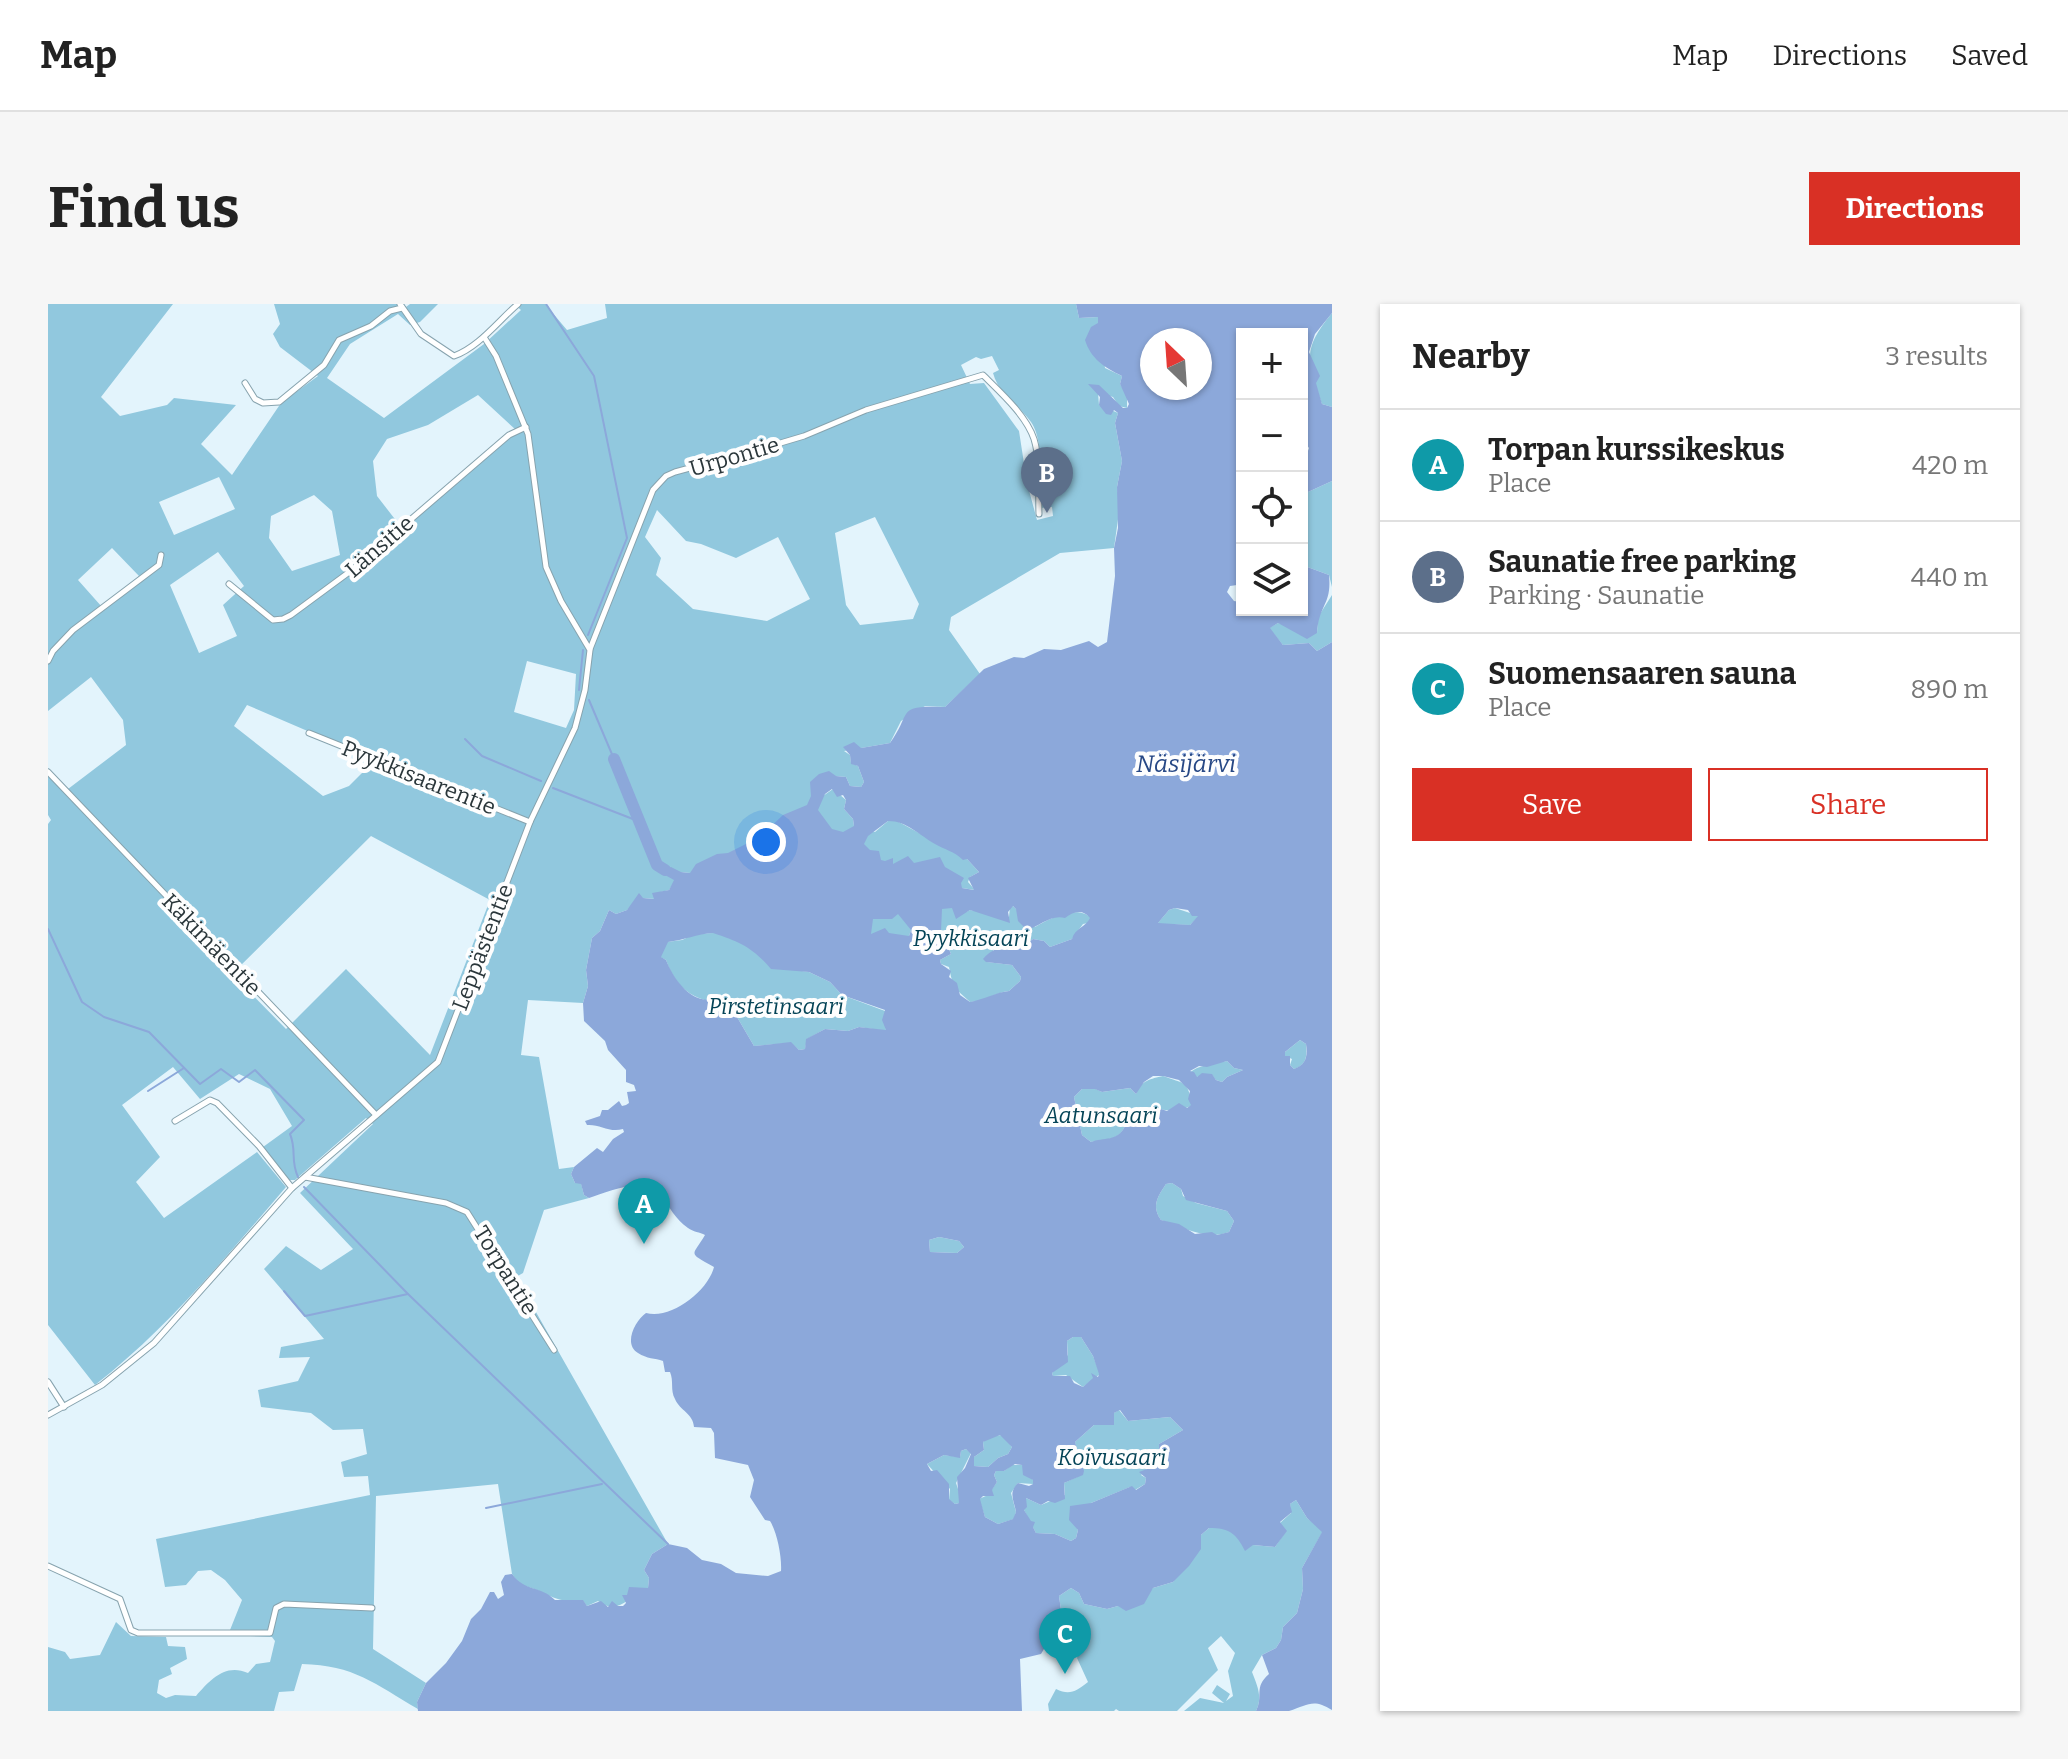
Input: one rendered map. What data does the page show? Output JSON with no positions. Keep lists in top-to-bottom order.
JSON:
{
  "streets": {
    "street": [
      "Urpontie",
      "Länsitie",
      "Pyykkisaarentie",
      "Käkimäentie",
      "Leppästentie",
      "Torpantie"
    ]
  },
  "crossings": [
    ["Urpontie", "Leppästentie"],
    ["Pyykkisaarentie", "Leppästentie"],
    ["Käkimäentie", "Leppästentie"],
    ["Leppästentie", "Torpantie"]
  ],
  "water": ["Näsijärvi"],
  "parks": [
    "Pyykkisaari",
    "Pirstetinsaari",
    "Aatunsaari",
    "Koivusaari"
  ],
  "north": "top left",
  "page": {
    "header": "Map",
    "nav": ["Map", "Directions", "Saved"],
    "buttons": [
      "Directions",
      ["Save", "Share"]
    ],
    "title": "Find us",
    "heading": ["Nearby", "3 results"],
    "map_buttons": ["+", "−"],
    "list": [
      {
        "mark": "A",
        "name": "Torpan kurssikeskus",
        "note": "Place",
        "value": "420 m"
      },
      {
        "mark": "B",
        "name": "Saunatie free parking",
        "note": "Parking · Saunatie",
        "value": "440 m"
      },
      {
        "mark": "C",
        "name": "Suomensaaren sauna",
        "note": "Place",
        "value": "890 m"
      }
    ],
    "pins": ["B", "A", "C"]
  }
}
